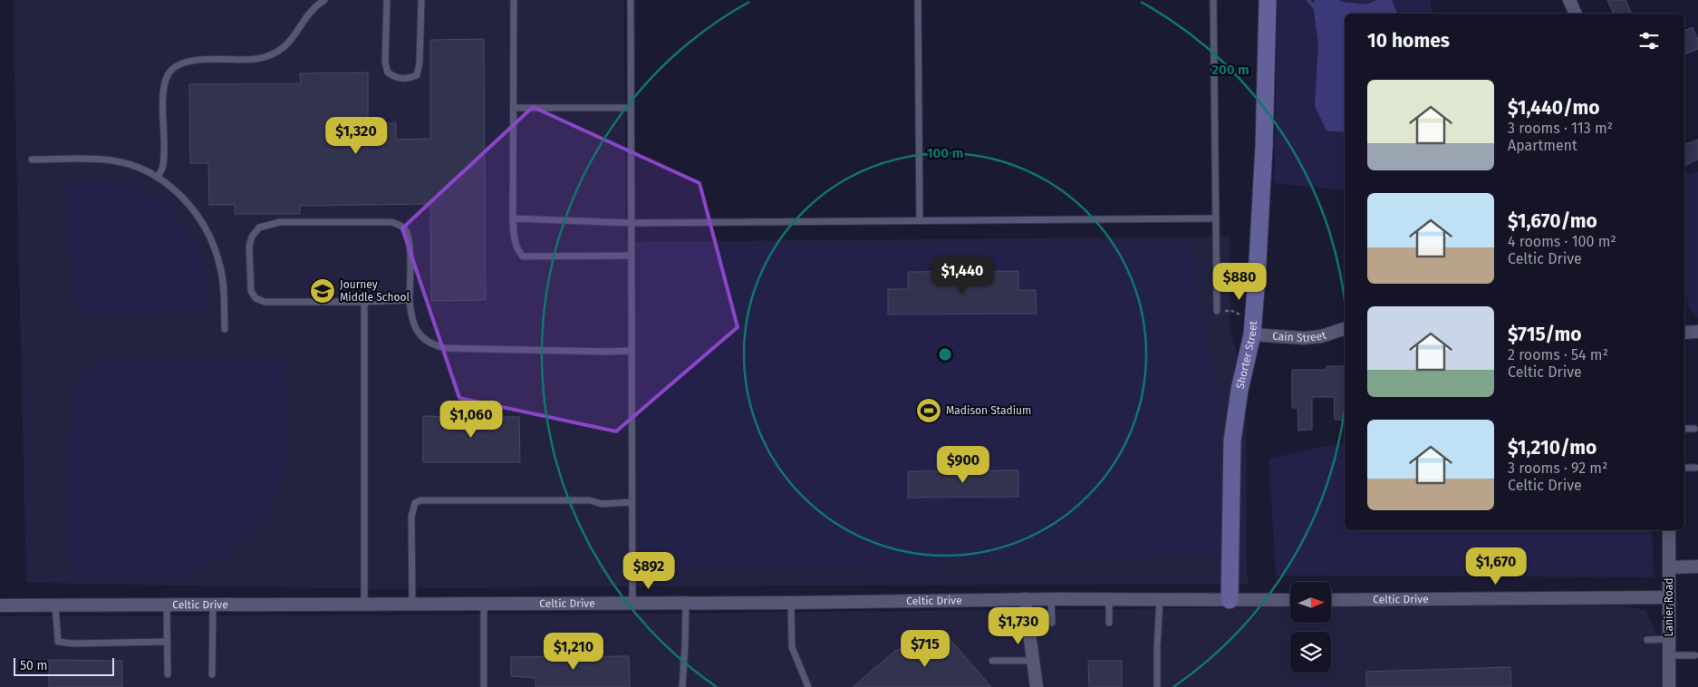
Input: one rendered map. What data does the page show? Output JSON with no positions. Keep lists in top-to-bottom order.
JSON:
{
  "streets": {
    "street": [
      "Cain Street",
      "Shorter Street",
      "Celtic Drive",
      "Lanier Road"
    ]
  },
  "crossings": [
    ["Cain Street", "Shorter Street"],
    ["Shorter Street", "Celtic Drive"],
    ["Celtic Drive", "Lanier Road"]
  ],
  "places": {
    "school or university": ["Journey Middle School"],
    "sports": ["Madison Stadium"]
  },
  "scale_bar": "50 m",
  "north": "right",
  "page": {
    "heading": "10 homes",
    "list": [
      {
        "name": "$1,440/mo",
        "note": "3 rooms · 113 m² · Apartment"
      },
      {
        "name": "$1,670/mo",
        "note": "4 rooms · 100 m² · Celtic Drive"
      },
      {
        "name": "$715/mo",
        "note": "2 rooms · 54 m² · Celtic Drive"
      },
      {
        "name": "$1,210/mo",
        "note": "3 rooms · 92 m² · Celtic Drive"
      }
    ],
    "price": [
      "$1,320",
      "$1,440",
      "$880",
      "$1,060",
      "$900",
      "$1,670",
      "$892",
      "$1,730",
      "$715",
      "$1,210"
    ],
    "scale": "50 m"
  },
  "rings": ["200 m", "100 m"]
}
